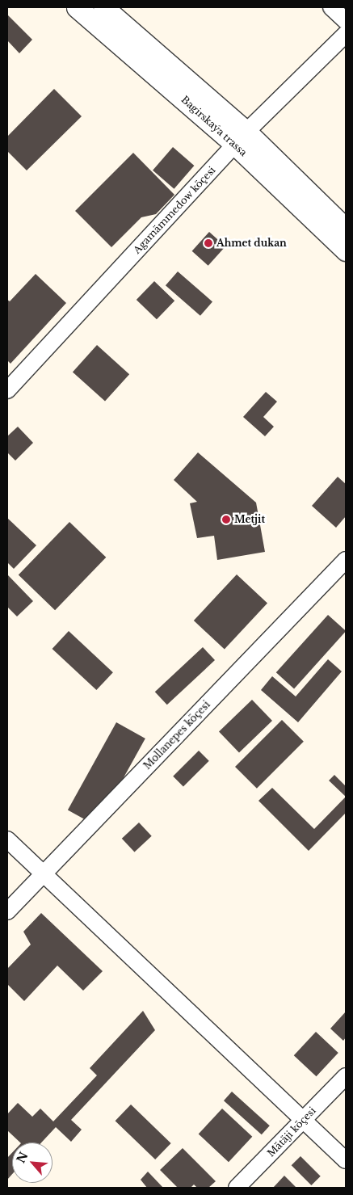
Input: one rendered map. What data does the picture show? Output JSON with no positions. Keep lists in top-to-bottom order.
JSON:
{
  "streets": {
    "street": [
      "Bagirskaýa trassa",
      "Agamämmedow köçesi",
      "Mollanepes köçesi",
      "Mätäji köçesi"
    ]
  },
  "crossings": [
    ["Bagirskaýa trassa", "Agamämmedow köçesi"]
  ],
  "places": ["Ahmet dukan", "Metjit"],
  "north": "top left"
}
